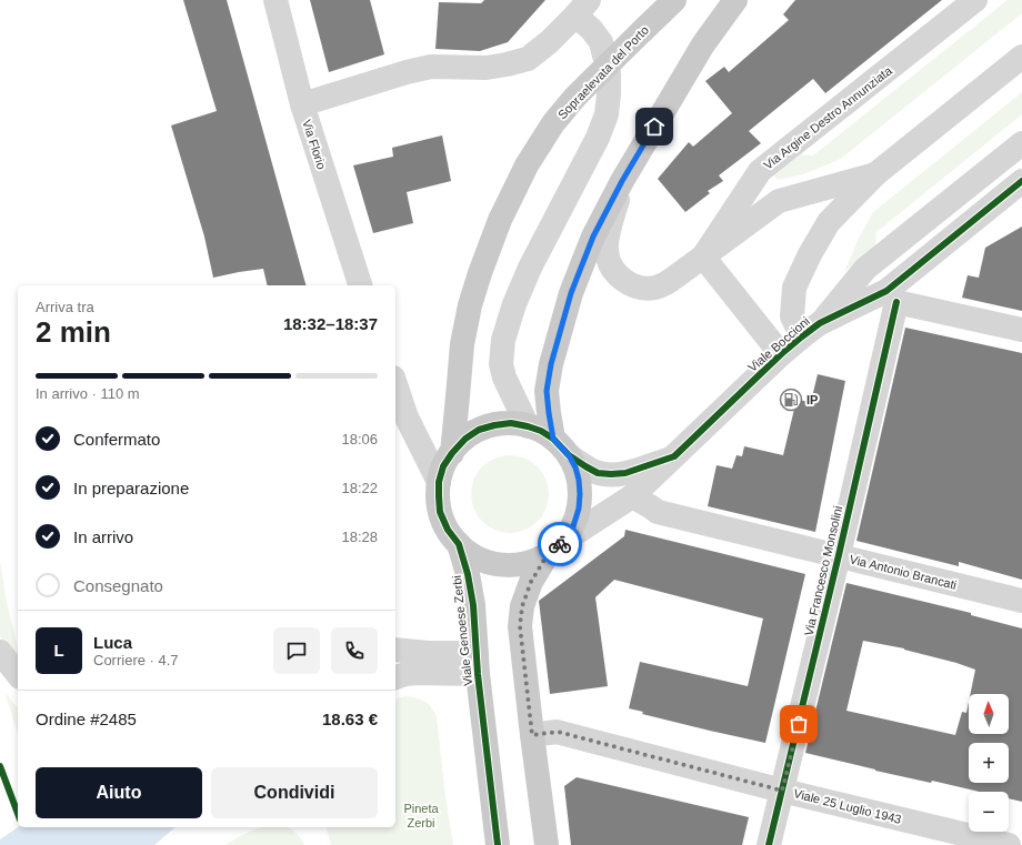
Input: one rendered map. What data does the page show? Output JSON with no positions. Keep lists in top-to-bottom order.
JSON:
{
  "streets": {
    "main road": ["Sopraelevata del Porto", "Viale Genoese Zerbi"],
    "street": [
      "Via Argine Destro Annunziata",
      "Via Florio",
      "Viale Boccioni",
      "Via Francesco Monsolini",
      "Via Antonio Brancati",
      "Viale 25 Luglio 1943"
    ]
  },
  "crossings": [
    ["Sopraelevata del Porto", "Viale Boccioni"],
    ["Sopraelevata del Porto", "Viale Genoese Zerbi"],
    ["Via Argine Destro Annunziata", "Viale Boccioni"],
    ["Viale Boccioni", "Via Francesco Monsolini"],
    ["Viale Boccioni", "Via Antonio Brancati"],
    ["Viale Boccioni", "Viale Genoese Zerbi"],
    ["Via Francesco Monsolini", "Via Antonio Brancati"],
    ["Via Francesco Monsolini", "Viale 25 Luglio 1943"]
  ],
  "parks": ["Pineta Zerbi"],
  "places": {
    "fuel station": ["IP"]
  },
  "north": "top",
  "page": {
    "heading": ["2 min", "Arriva tra", "18:32–18:37"],
    "panel": [
      "Luca",
      "Corriere · 4.7",
      "Ordine #2485",
      "18.63 €"
    ],
    "bar": "In arrivo · 110 m",
    "list": [
      ["Confermato", "18:06"],
      ["In preparazione", "18:22"],
      ["In arrivo", "18:28"],
      "Consegnato"
    ],
    "round": "L",
    "map_buttons": ["+", "−"],
    "buttons": ["Aiuto", "Condividi"]
  }
}
